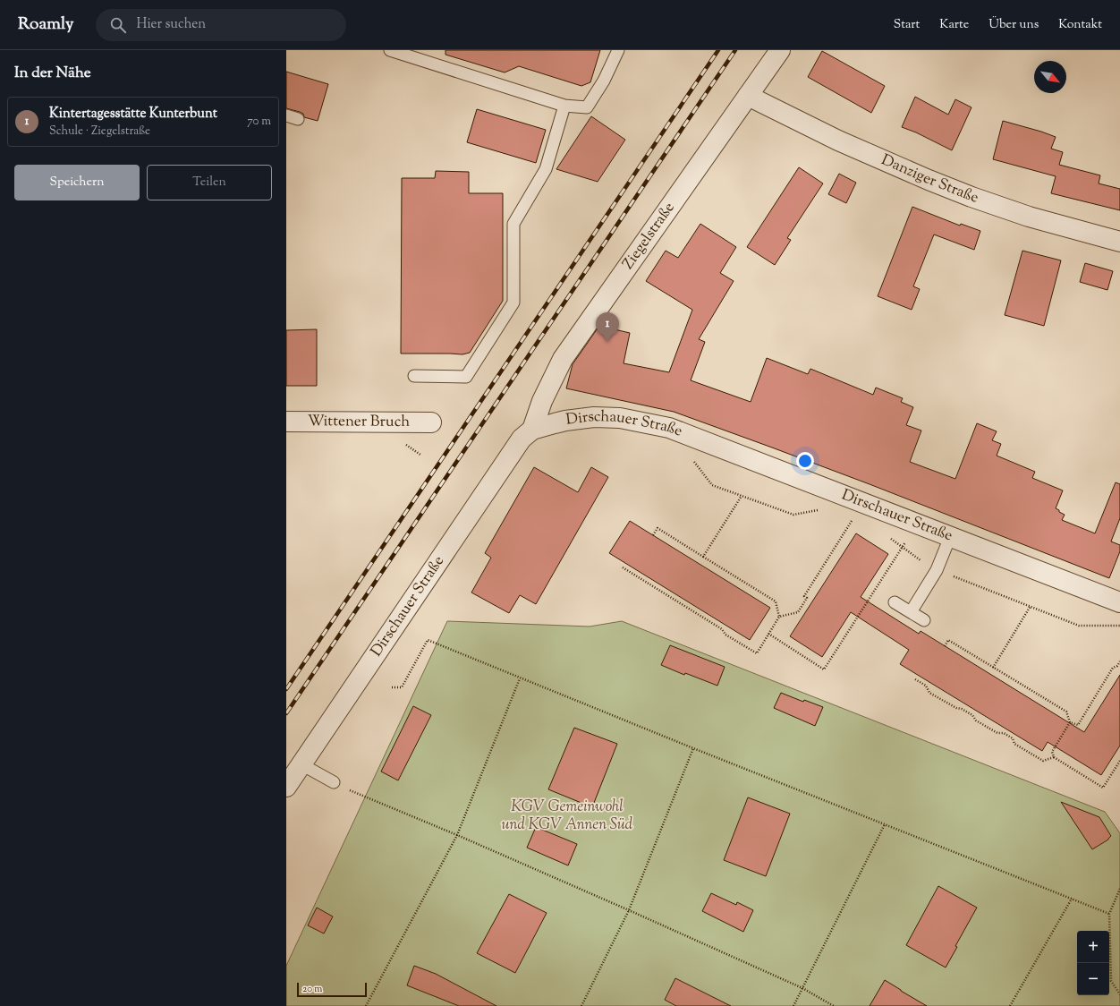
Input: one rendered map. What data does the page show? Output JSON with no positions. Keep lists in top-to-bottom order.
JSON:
{
  "streets": {
    "street": [
      "Danziger Straße",
      "Ziegelstraße",
      "Wittener Bruch",
      "Dirschauer Straße"
    ]
  },
  "crossings": [
    ["Danziger Straße", "Ziegelstraße"],
    ["Ziegelstraße", "Dirschauer Straße"]
  ],
  "parks": ["KGV Gemeinwohl und KGV Annen Süd"],
  "scale_bar": "20 m",
  "north": "bottom right",
  "page": {
    "header": "Roamly",
    "search": "Hier suchen",
    "nav": [
      "Start",
      "Karte",
      "Über uns",
      "Kontakt"
    ],
    "heading": "In der Nähe",
    "list": [
      {
        "mark": "1",
        "name": "Kintertagesstätte Kunterbunt",
        "note": "Schule · Ziegelstraße",
        "value": "70 m"
      }
    ],
    "buttons": ["Speichern", "Teilen"],
    "pins": "1",
    "map_buttons": ["+", "−"],
    "scale": "20 m"
  }
}
